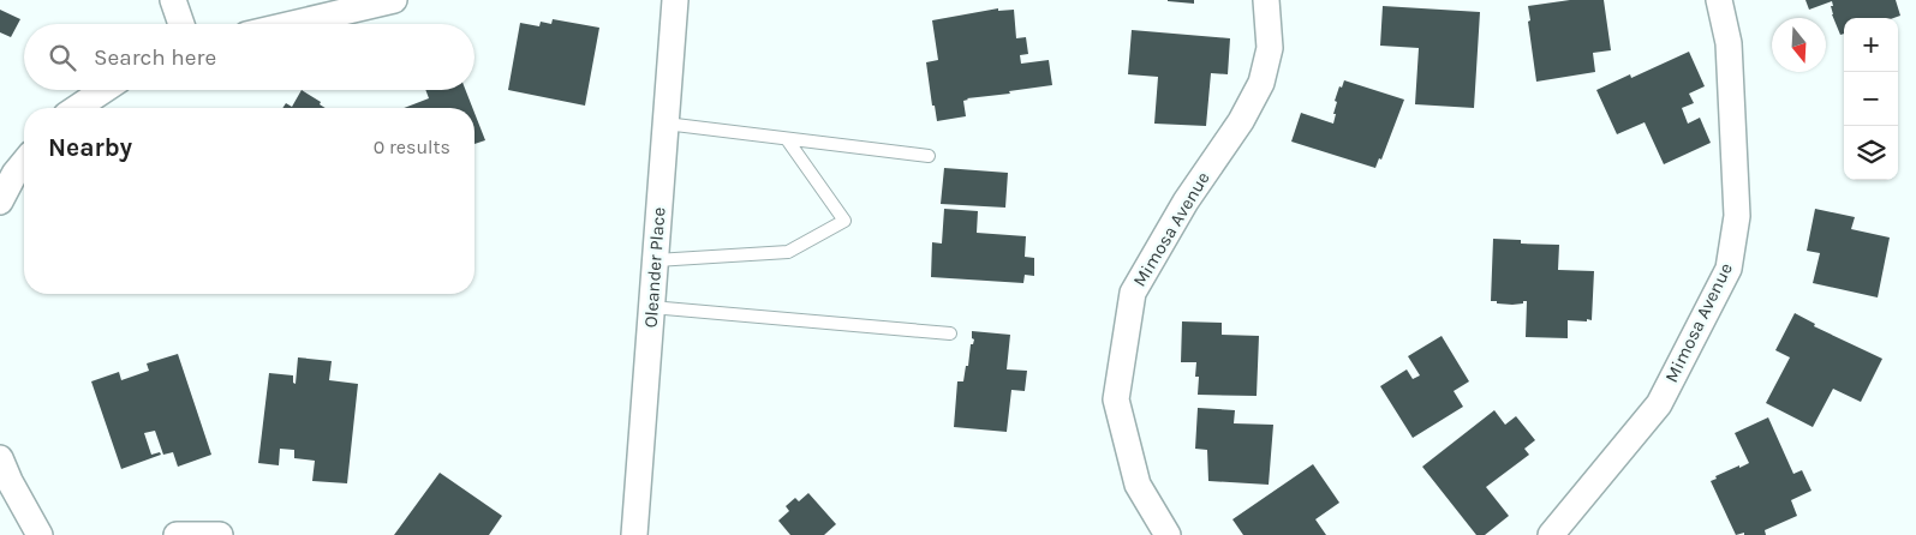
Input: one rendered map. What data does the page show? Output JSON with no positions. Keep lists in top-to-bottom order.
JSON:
{
  "streets": {
    "street": ["Mimosa Avenue", "Oleander Place"]
  },
  "north": "bottom",
  "page": {
    "map_buttons": ["+", "−"],
    "search": "Search here",
    "heading": ["Nearby", "0 results"]
  }
}
